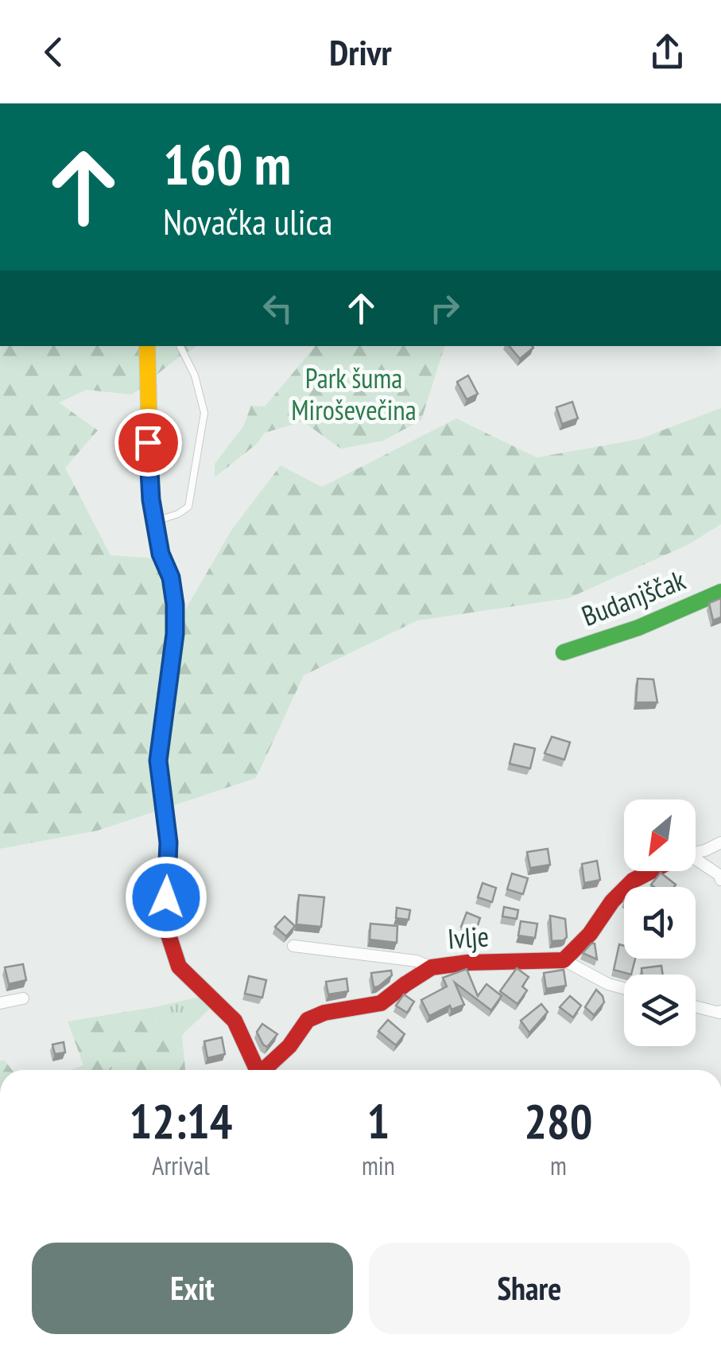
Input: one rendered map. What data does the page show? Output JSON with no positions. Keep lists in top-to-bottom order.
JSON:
{
  "streets": {
    "street": ["Budanjščak", "Ivlje"]
  },
  "parks": ["Park šuma Miroševečina"],
  "north": "bottom left",
  "page": {
    "header": "Drivr",
    "turn": ["160 m", "Novačka ulica"],
    "eta": [
      "12:14",
      "Arrival",
      "1",
      "min",
      "280",
      "m"
    ],
    "buttons": ["Exit", "Share"]
  }
}
